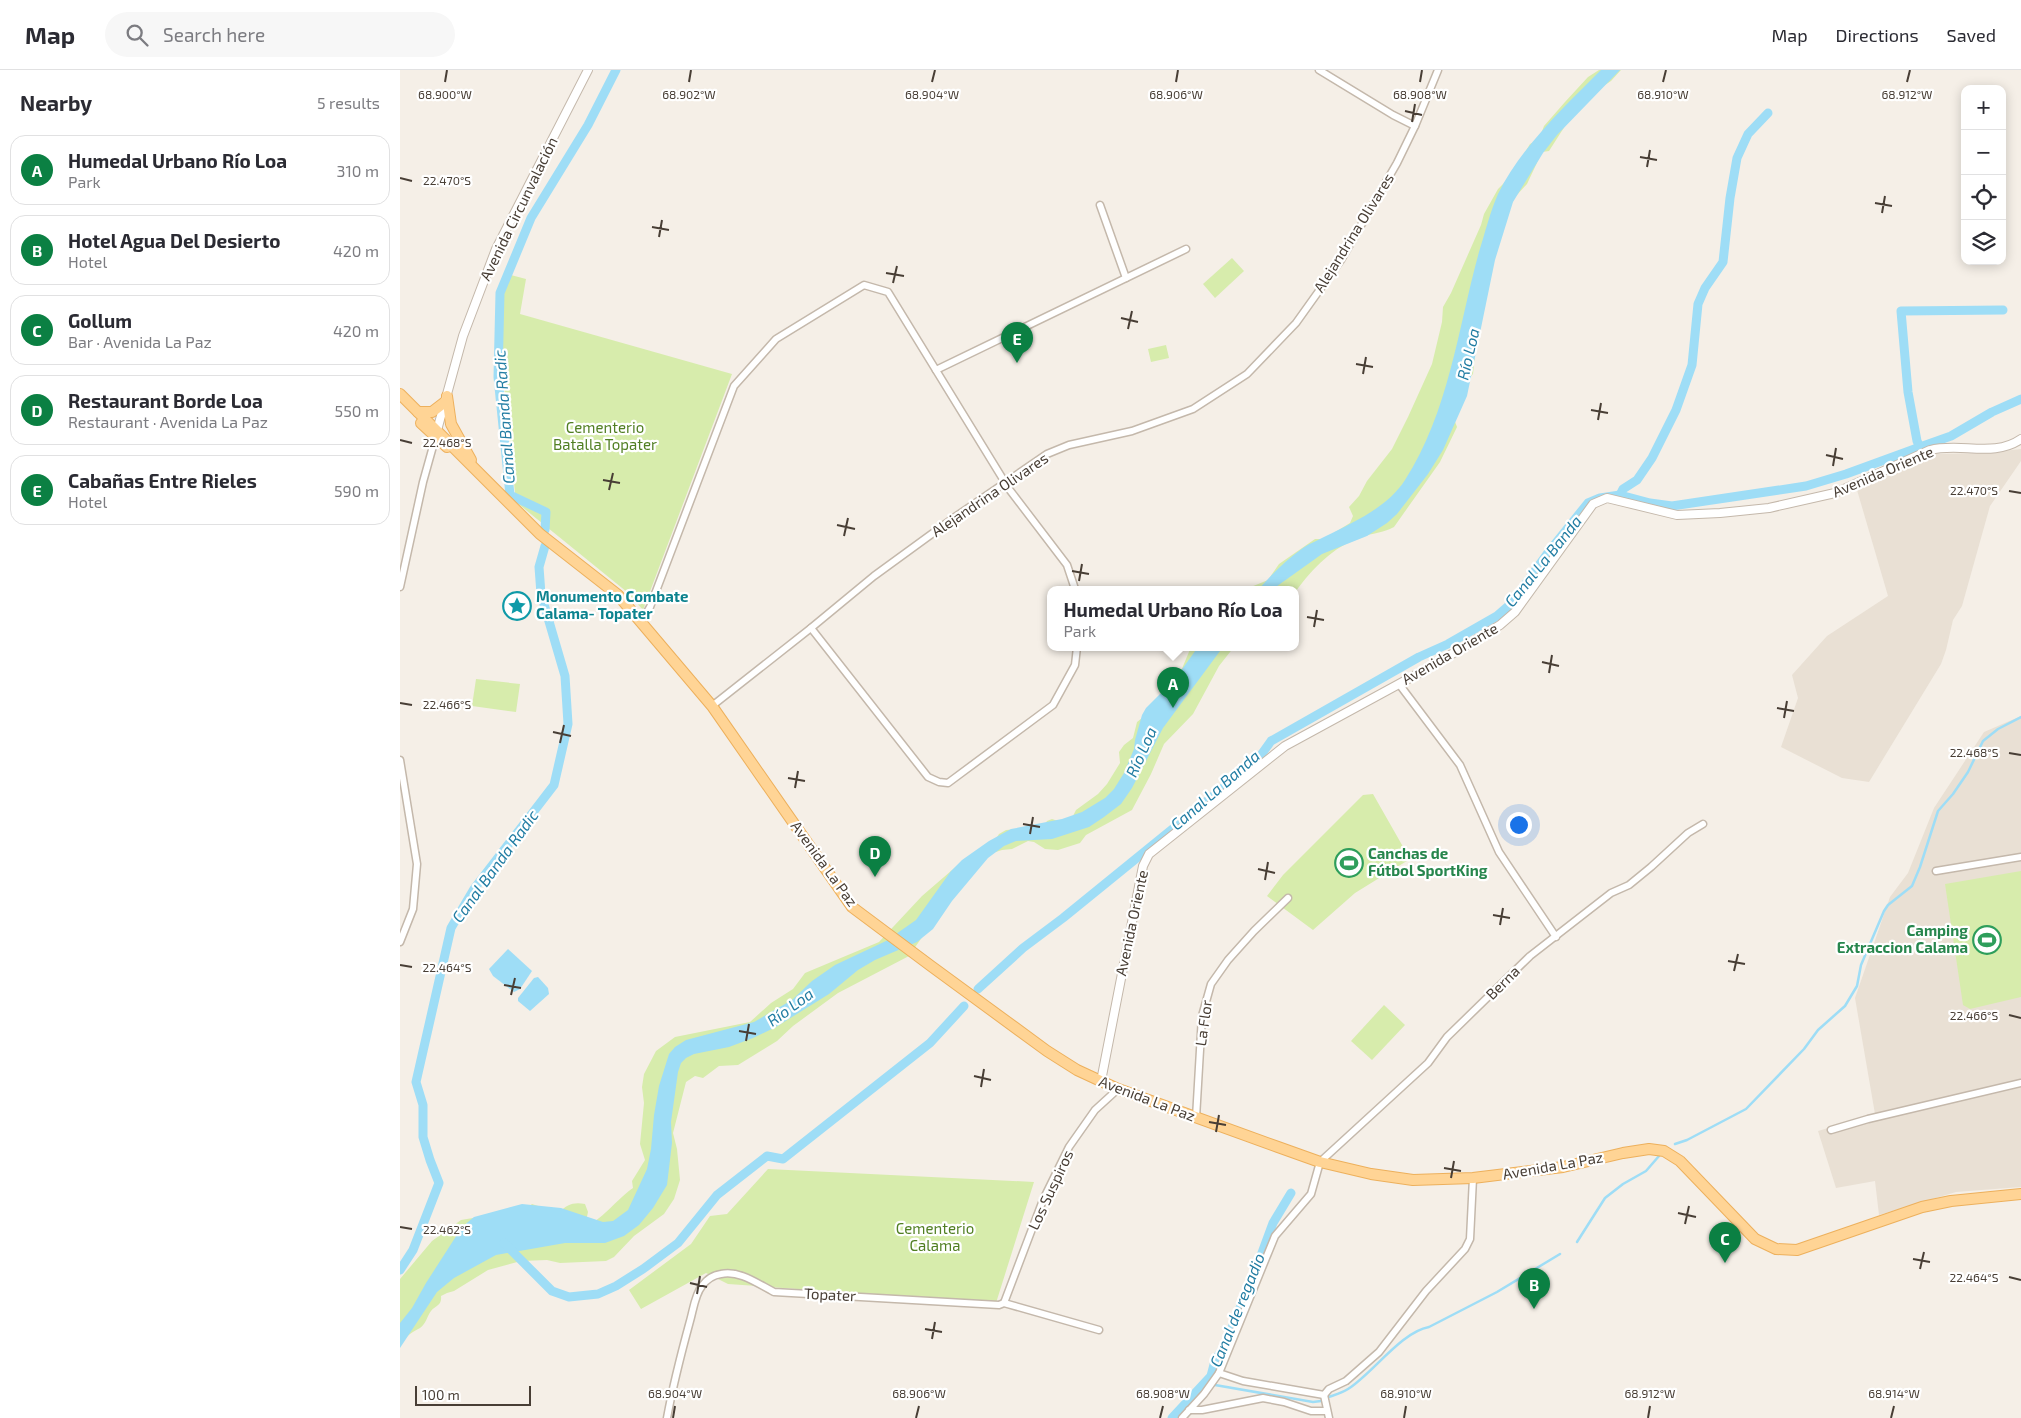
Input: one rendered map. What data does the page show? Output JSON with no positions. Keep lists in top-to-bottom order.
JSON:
{
  "streets": {
    "main road": ["Avenida La Paz"],
    "street": [
      "Avenida Circunvalación",
      "Alejandrina Olivares",
      "Avenida Oriente",
      "Berna",
      "La Flor",
      "Los Suspiros",
      "Topater"
    ]
  },
  "crossings": [
    ["Avenida Circunvalación", "Avenida La Paz"],
    ["Alejandrina Olivares", "Avenida La Paz"],
    ["Avenida Oriente", "Avenida La Paz"],
    ["Avenida La Paz", "Berna"],
    ["Avenida La Paz", "La Flor"],
    ["Avenida La Paz", "Los Suspiros"],
    ["Los Suspiros", "Topater"]
  ],
  "water": [
    "Río Loa",
    "Canal Banda Radic",
    "Canal La Banda",
    "Canal de regadio"
  ],
  "parks": ["Cementerio Batalla Topater", "Cementerio Calama"],
  "places": {
    "place": ["Monumento Combate Calama- Topater"],
    "sports": ["Canchas de Fútbol SportKing", "Camping Extraccion Calama"]
  },
  "scale_bar": "100 m",
  "page": {
    "header": "Map",
    "search": "Search here",
    "nav": ["Map", "Directions", "Saved"],
    "heading": ["Nearby", "5 results"],
    "map_buttons": ["+", "−"],
    "list": [
      {
        "mark": "A",
        "name": "Humedal Urbano Río Loa",
        "note": "Park",
        "value": "310 m"
      },
      {
        "mark": "B",
        "name": "Hotel Agua Del Desierto",
        "note": "Hotel",
        "value": "420 m"
      },
      {
        "mark": "C",
        "name": "Gollum",
        "note": "Bar · Avenida La Paz",
        "value": "420 m"
      },
      {
        "mark": "D",
        "name": "Restaurant Borde Loa",
        "note": "Restaurant · Avenida La Paz",
        "value": "550 m"
      },
      {
        "mark": "E",
        "name": "Cabañas Entre Rieles",
        "note": "Hotel",
        "value": "590 m"
      }
    ],
    "pins": [
      "E",
      "A",
      "D",
      "C",
      "B"
    ],
    "popup": ["Humedal Urbano Río Loa", "Park"],
    "scale": "100 m"
  },
  "coordinates": [
    "68.900°W",
    "68.902°W",
    "68.904°W",
    "68.906°W",
    "68.908°W",
    "68.910°W",
    "68.912°W",
    "22.470°S",
    "22.468°S",
    "22.466°S",
    "22.464°S",
    "22.462°S",
    "68.914°W"
  ]
}
